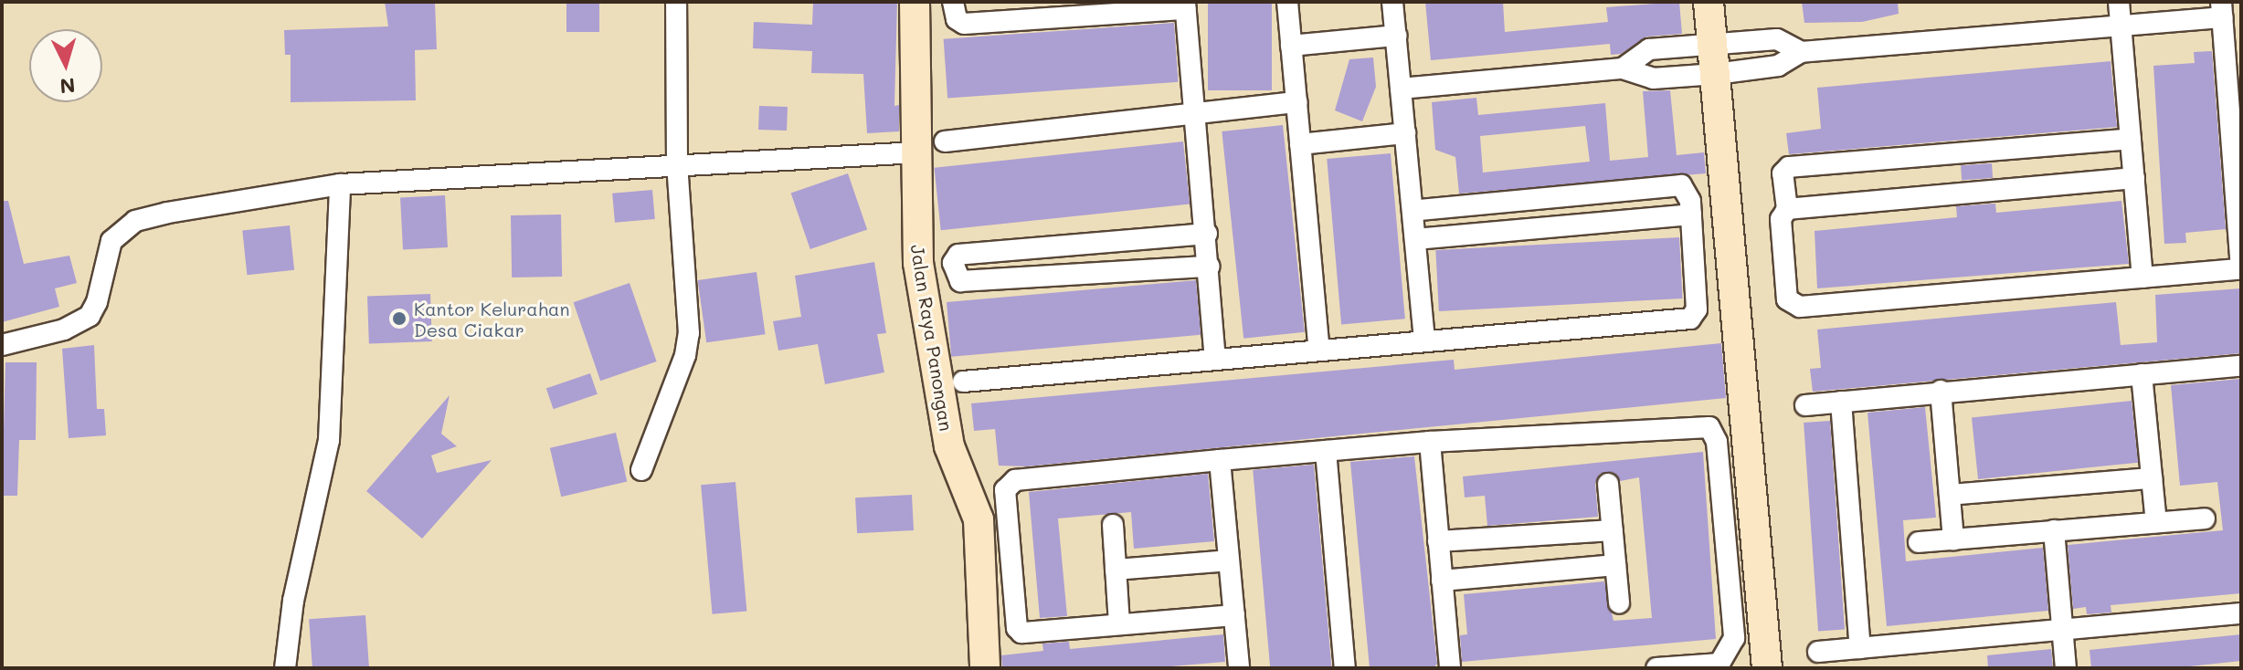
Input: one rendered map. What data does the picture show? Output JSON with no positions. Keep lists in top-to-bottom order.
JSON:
{
  "streets": {
    "street": ["Jalan Raya Panongan"]
  },
  "places": ["Kantor Kelurahan Desa Ciakar"],
  "north": "bottom"
}
